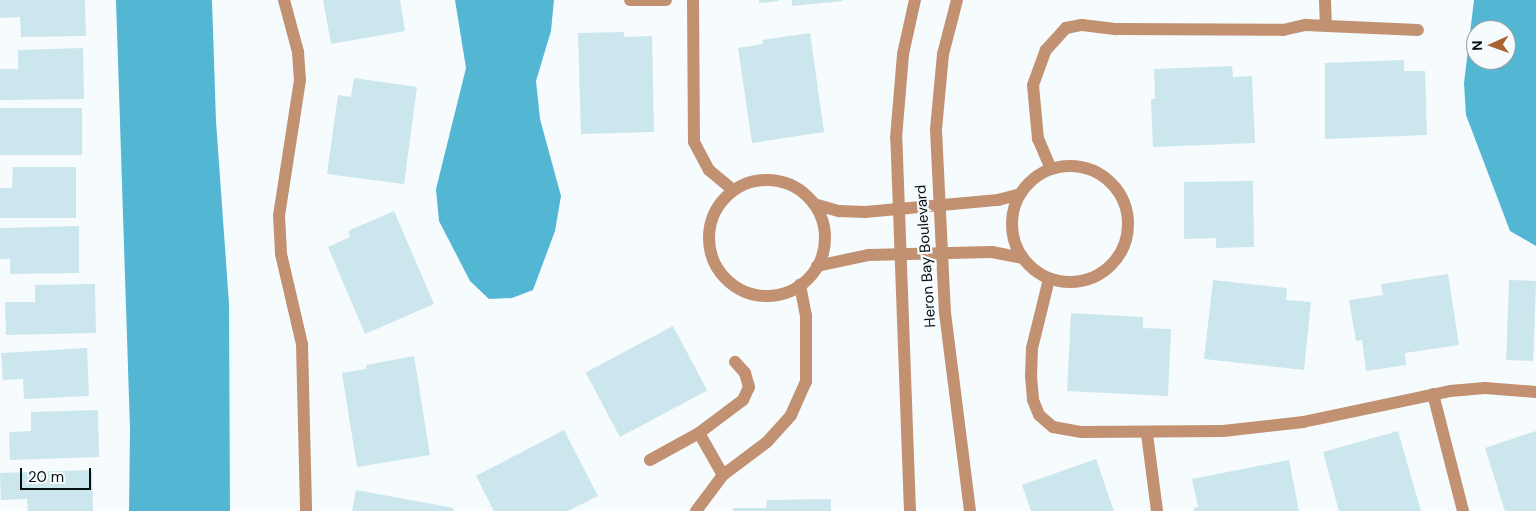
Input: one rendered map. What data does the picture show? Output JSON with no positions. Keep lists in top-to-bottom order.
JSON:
{
  "streets": {
    "street": ["Heron Bay Boulevard"]
  },
  "scale_bar": "20 m",
  "north": "left"
}
